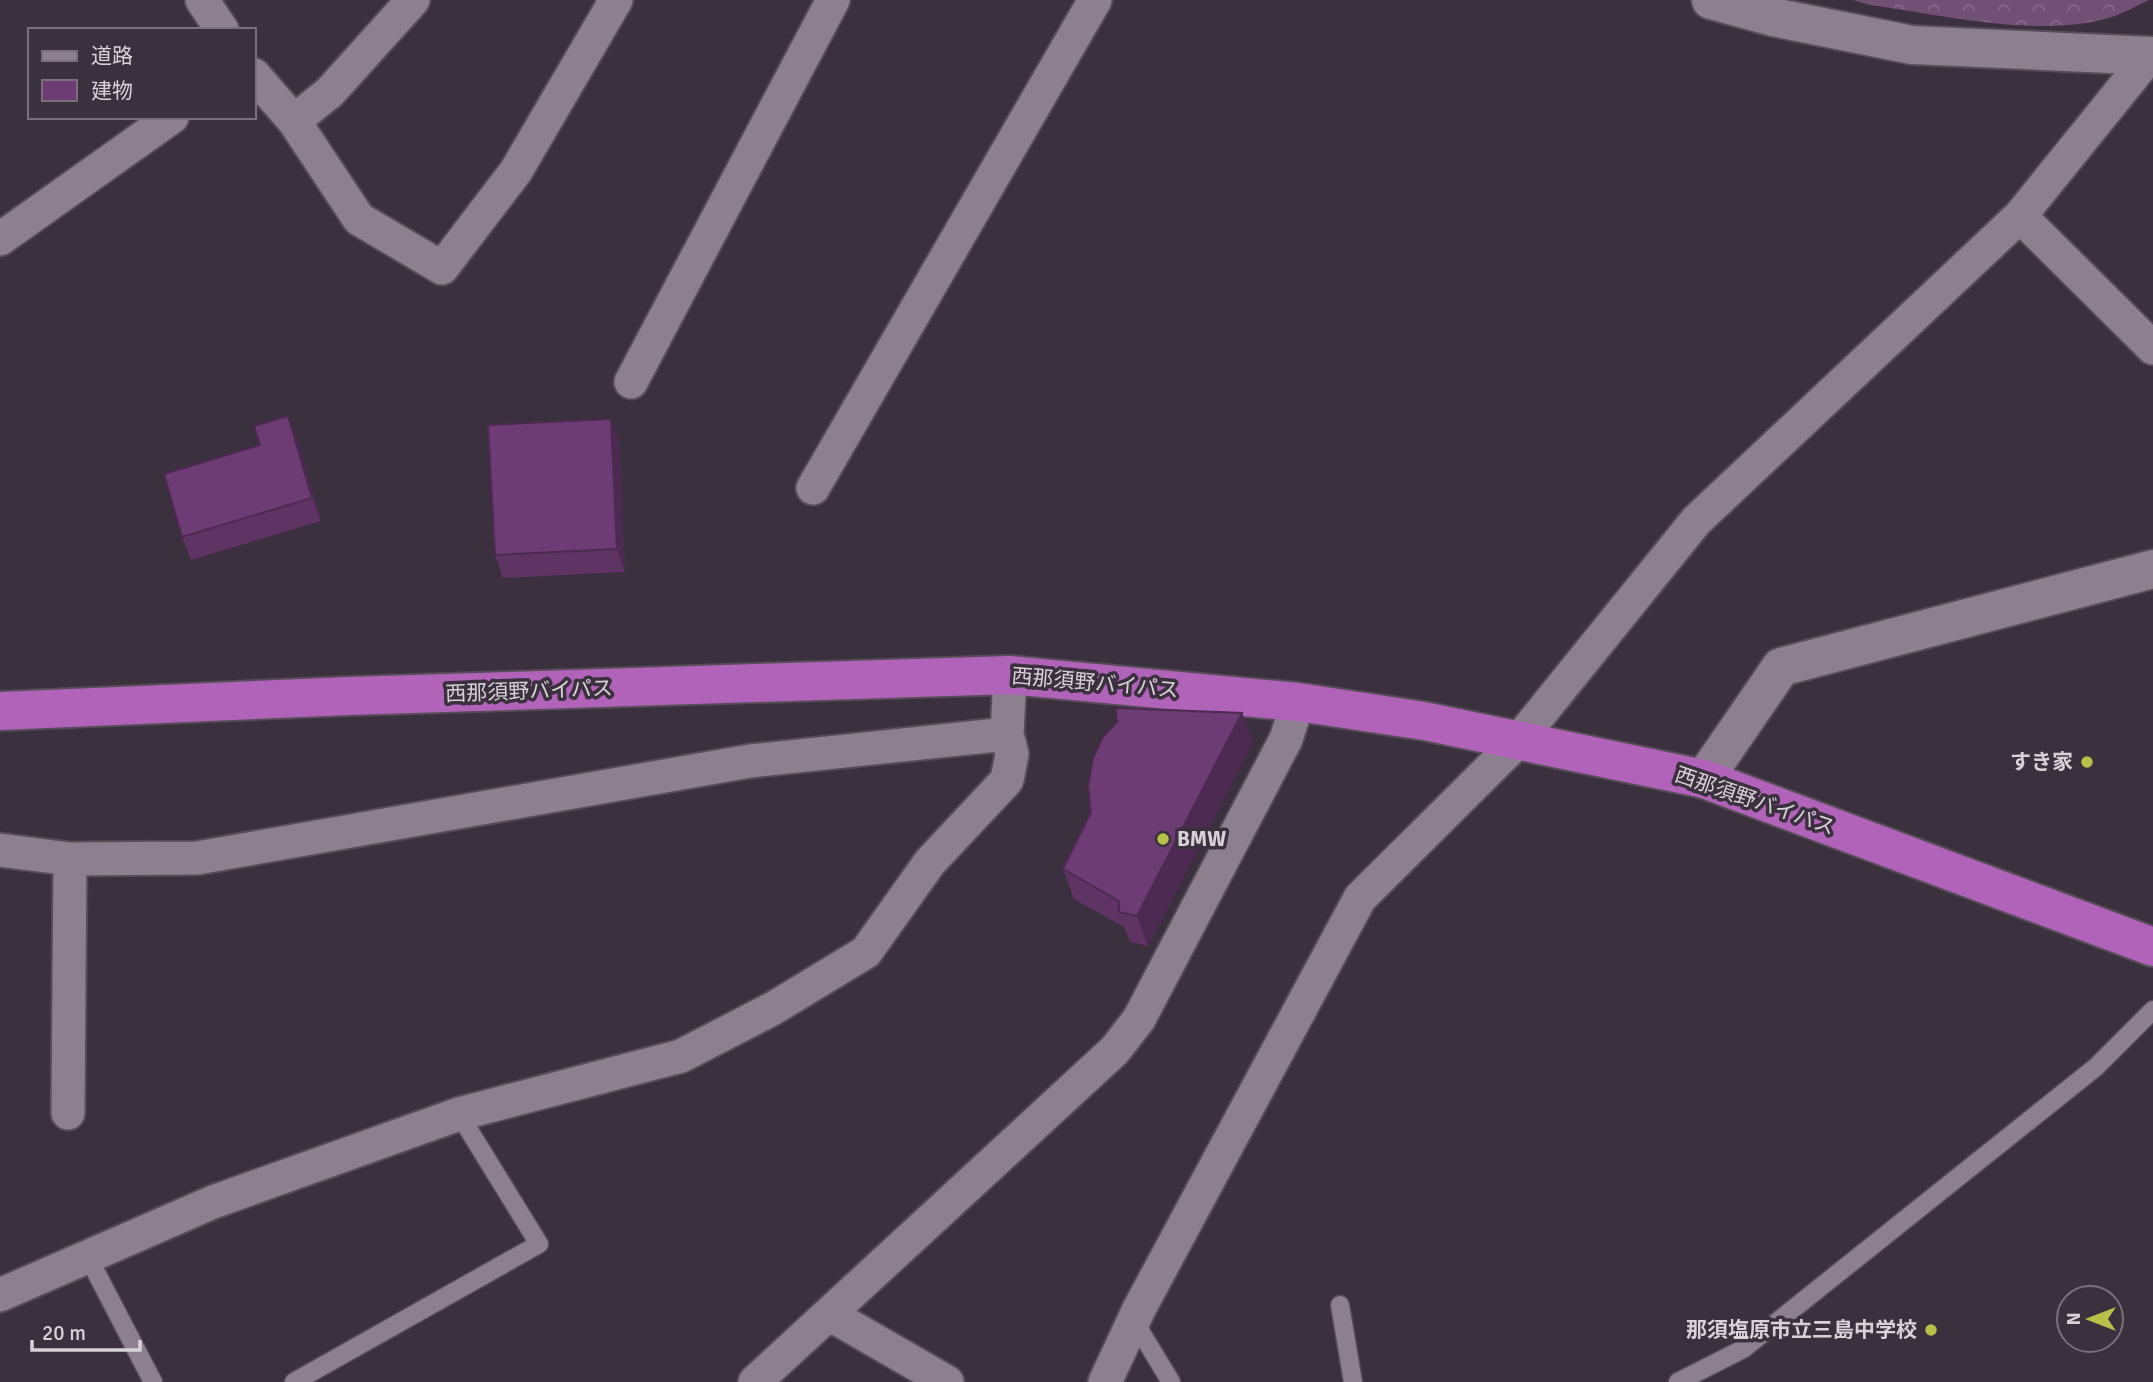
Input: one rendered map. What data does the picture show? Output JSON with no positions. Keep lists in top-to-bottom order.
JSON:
{
  "streets": {
    "highway": ["西那須野バイパス"]
  },
  "places": ["すき家", "BMW", "那須塩原市立三島中学校"],
  "legend": ["道路", "建物"],
  "scale_bar": "20 m",
  "north": "left"
}
